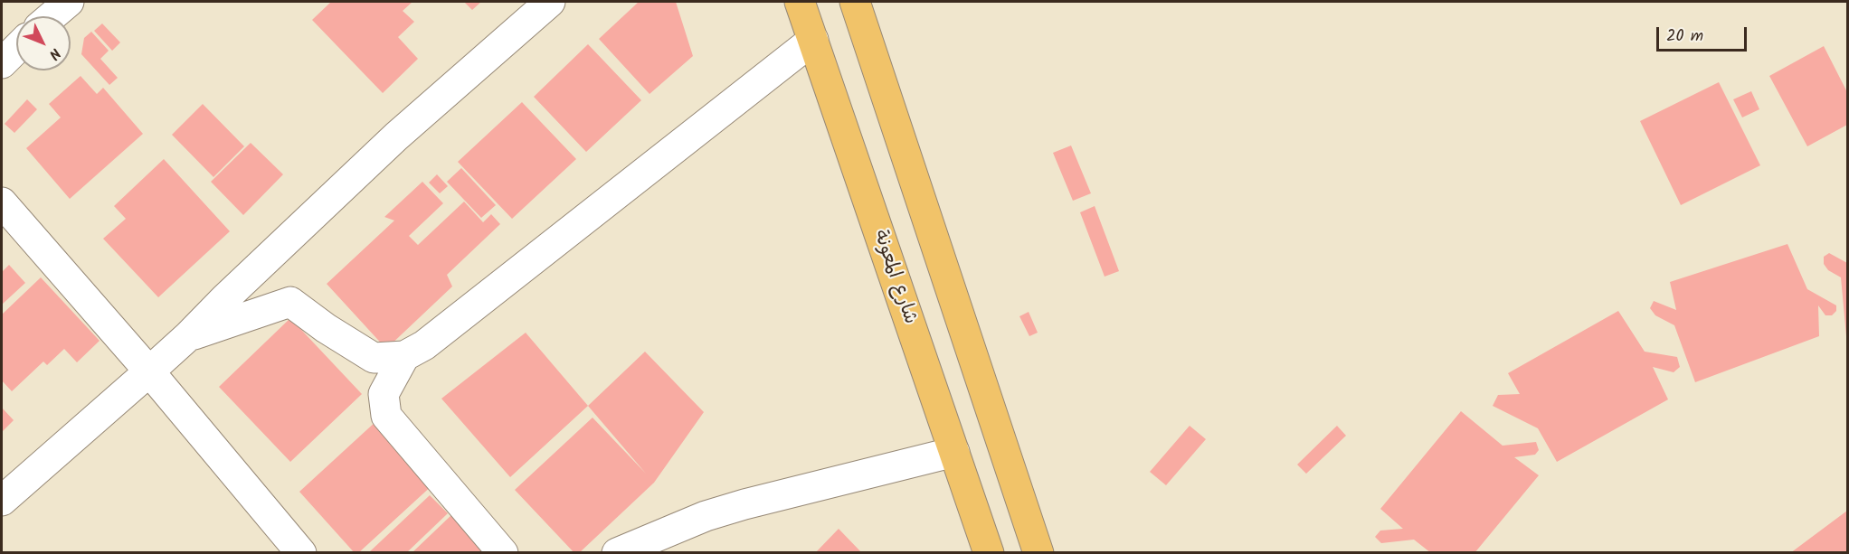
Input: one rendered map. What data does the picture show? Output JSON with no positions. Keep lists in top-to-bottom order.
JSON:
{
  "streets": {
    "highway": ["شارع المعونة"]
  },
  "scale_bar": "20 m",
  "north": "bottom right"
}
